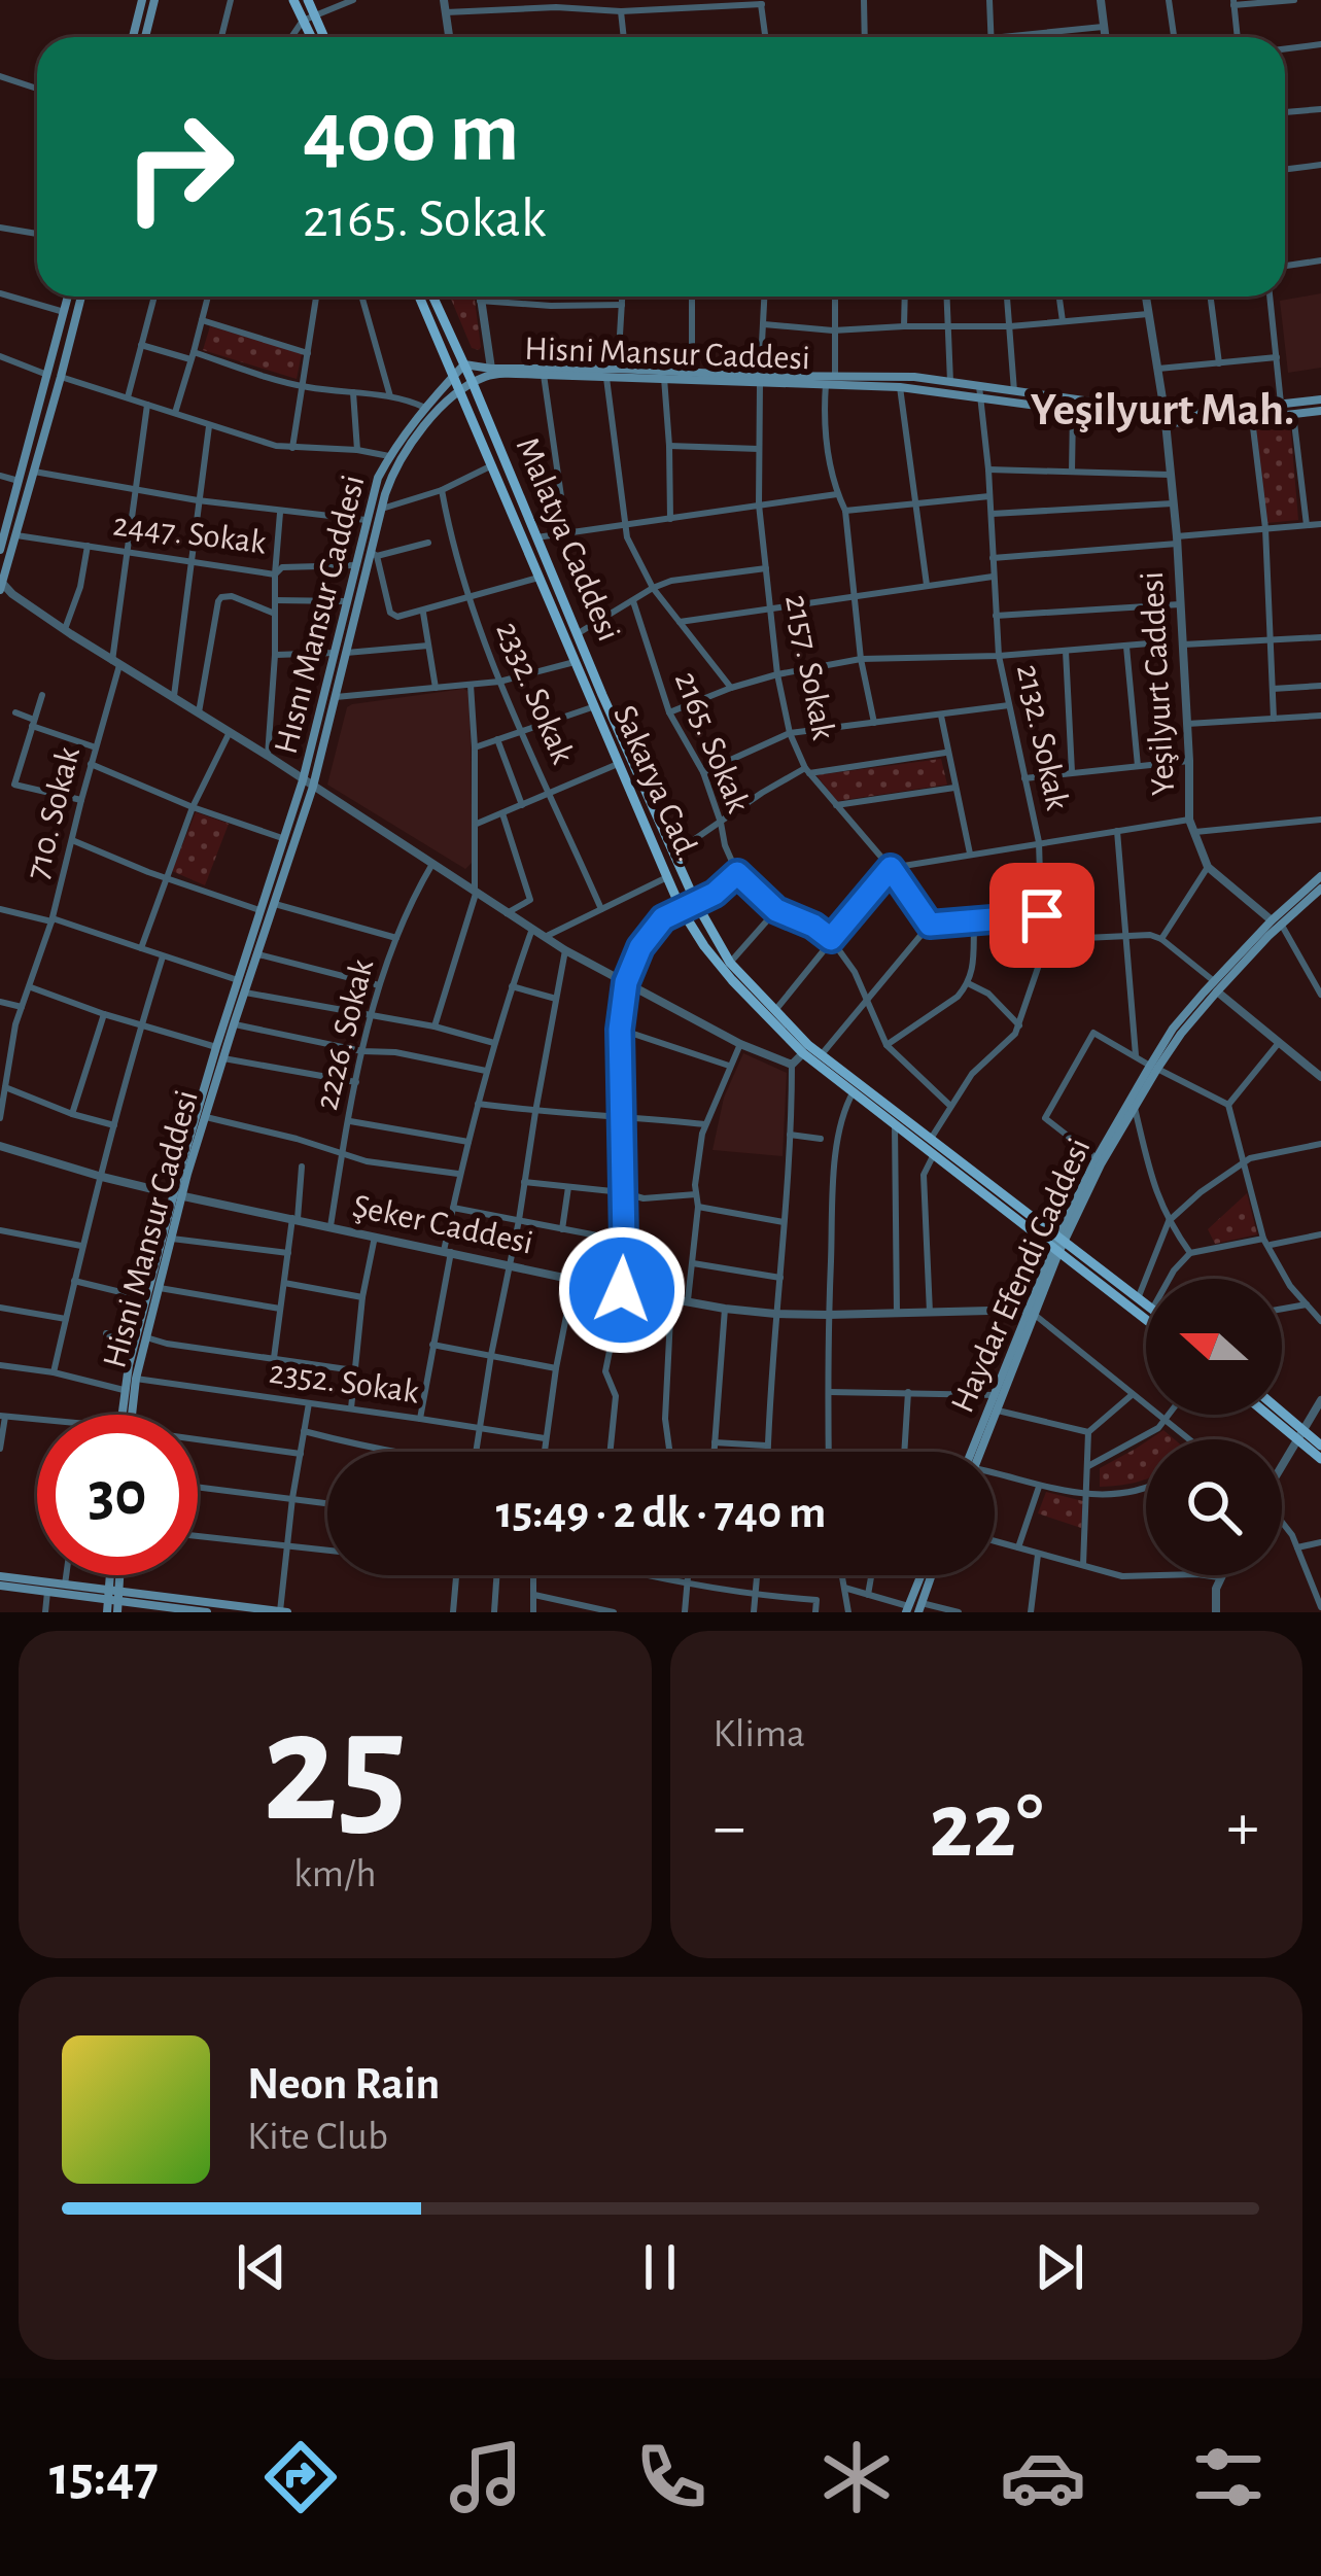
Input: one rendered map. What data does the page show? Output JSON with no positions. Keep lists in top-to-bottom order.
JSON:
{
  "streets": {
    "main road": [
      "Hisni Mansur Caddesi",
      "Malatya Caddesi",
      "Hısnı Mansur Caddesi",
      "Sakarya Cad.",
      "Haydar Efendi Caddesi"
    ],
    "street": [
      "2447. Sokak",
      "2157. Sokak",
      "Yeşilyurt Caddesi",
      "2332. Sokak",
      "2132. Sokak",
      "2165. Sokak",
      "710. Sokak",
      "2226. Sokak",
      "Şeker Caddesi",
      "2352. Sokak"
    ]
  },
  "crossings": [
    ["Hisni Mansur Caddesi", "Malatya Caddesi"],
    ["Hisni Mansur Caddesi", "Hısnı Mansur Caddesi"],
    ["Hisni Mansur Caddesi", "2157. Sokak"],
    ["Hisni Mansur Caddesi", "Yeşilyurt Caddesi"],
    ["Hisni Mansur Caddesi", "2132. Sokak"],
    ["Hisni Mansur Caddesi", "Sakarya Cad."],
    ["Hisni Mansur Caddesi", "Şeker Caddesi"],
    ["Hisni Mansur Caddesi", "2352. Sokak"],
    ["2447. Sokak", "Hısnı Mansur Caddesi"],
    ["2447. Sokak", "710. Sokak"],
    ["Malatya Caddesi", "Hısnı Mansur Caddesi"],
    ["Malatya Caddesi", "2132. Sokak"],
    ["Malatya Caddesi", "Haydar Efendi Caddesi"],
    ["Hısnı Mansur Caddesi", "Sakarya Cad."],
    ["Hısnı Mansur Caddesi", "Şeker Caddesi"],
    ["Yeşilyurt Caddesi", "Haydar Efendi Caddesi"],
    ["Sakarya Cad.", "Haydar Efendi Caddesi"],
    ["2226. Sokak", "Şeker Caddesi"],
    ["Şeker Caddesi", "Haydar Efendi Caddesi"]
  ],
  "districts": ["Yeşilyurt Mah."],
  "north": "left",
  "page": {
    "turn": ["400 m", "2165. Sokak"],
    "limit": "30",
    "trip": "15:49 · 2 dk · 740 m",
    "tile": [
      ["25", "km/h"],
      "Klima"
    ],
    "heat": ["−", "22°", "+"],
    "song": ["Neon Rain", "Kite Club"],
    "tabs": "15:47"
  }
}
